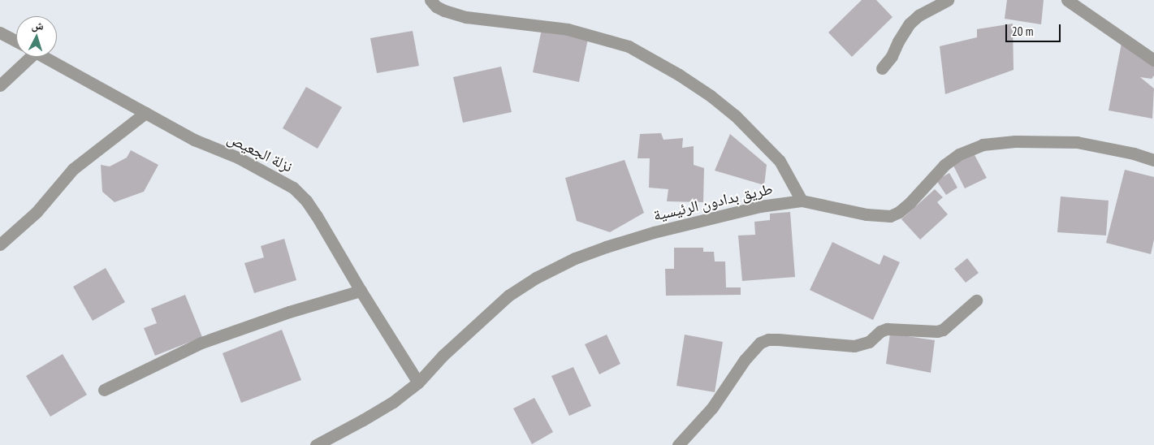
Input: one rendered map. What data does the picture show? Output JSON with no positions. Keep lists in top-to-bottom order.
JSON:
{
  "streets": {
    "street": ["نزلة الجعيص", "طريق بدادون الرئيسية"]
  },
  "crossings": [
    ["نزلة الجعيص", "طريق بدادون الرئيسية"]
  ],
  "scale_bar": "20 m",
  "north": "top"
}
